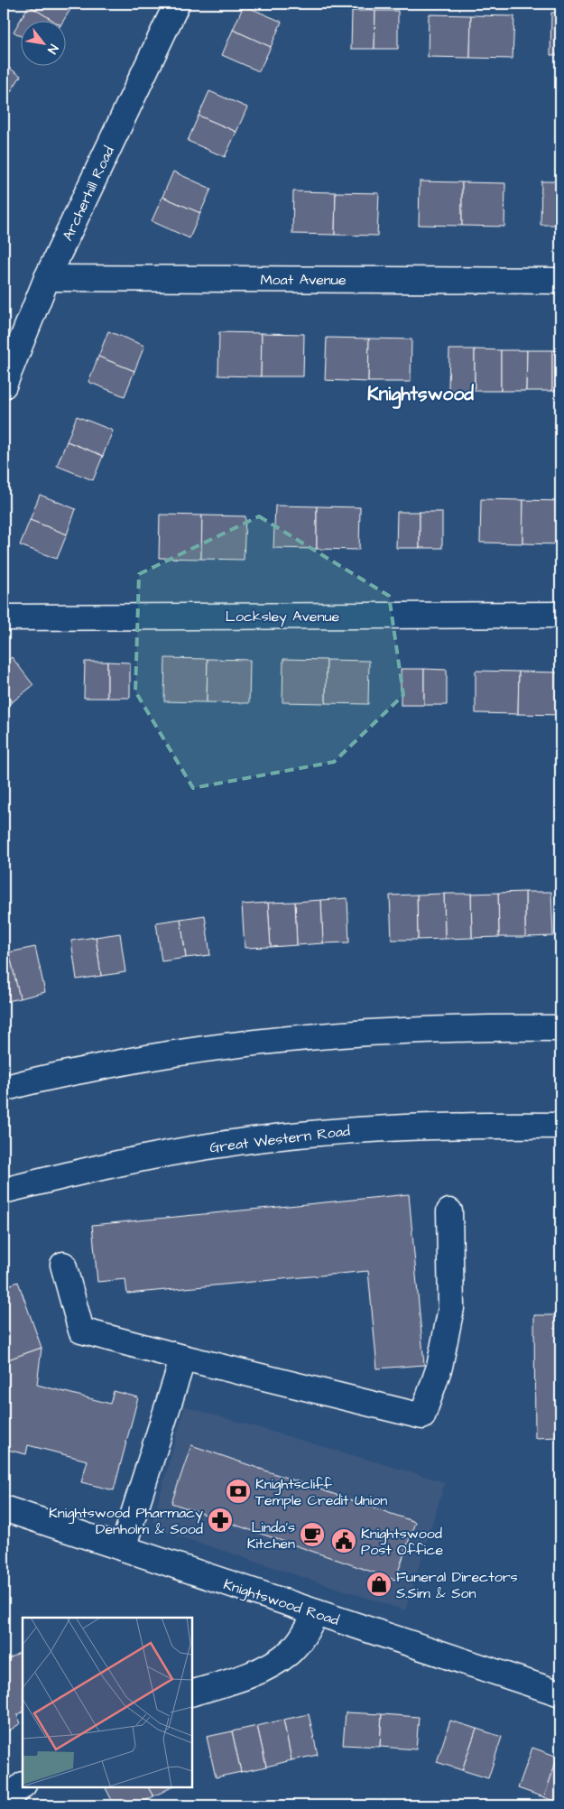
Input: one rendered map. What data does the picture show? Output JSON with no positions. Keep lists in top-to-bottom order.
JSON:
{
  "streets": {
    "street": [
      "Archerhill Road",
      "Moat Avenue",
      "Locksley Avenue",
      "Great Western Road",
      "Knightswood Road"
    ]
  },
  "crossings": [
    ["Archerhill Road", "Moat Avenue"]
  ],
  "districts": ["Knightswood"],
  "places": {
    "bank": ["Knightscliff Temple Credit Union"],
    "pharmacy": ["Knightswood Pharmacy Denholm & Sood"],
    "cafe": ["Linda's Kitchen"],
    "public building": ["Knightswood Post Office"],
    "shop": ["Funeral Directors S.Sim & Son"]
  },
  "north": "bottom right"
}
